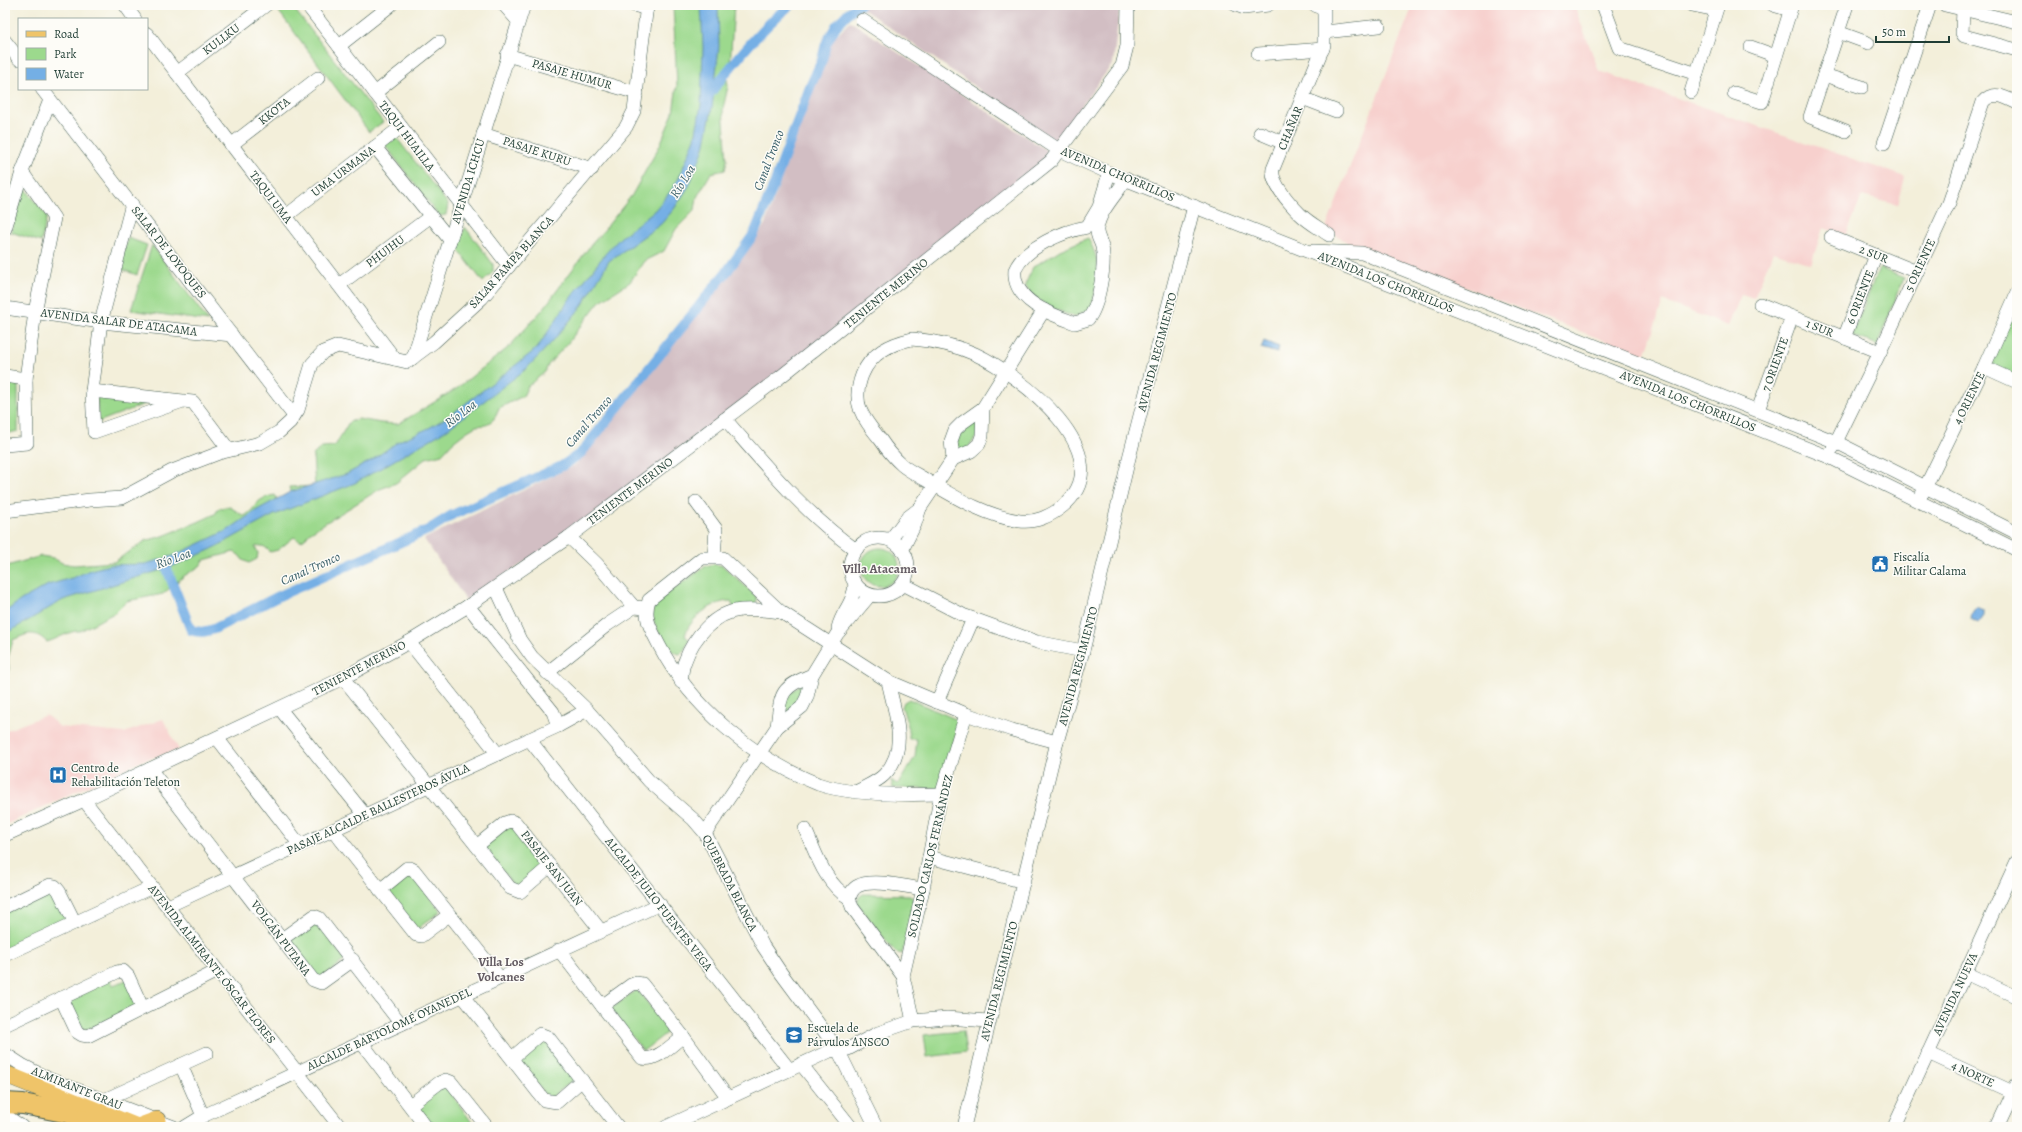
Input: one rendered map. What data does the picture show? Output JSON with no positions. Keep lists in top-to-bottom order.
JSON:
{
  "streets": {
    "main road": ["ALMIRANTE GRAU"],
    "street": [
      "KULLKU",
      "PASAJE HUMUR",
      "KKOTA",
      "CHAÑAR",
      "TAQUI HUAILLA",
      "PASAJE KURU",
      "UMA URMANA",
      "AVENIDA CHORRILLOS",
      "AVENIDA ICHCU",
      "TAQUI UMA",
      "PHUJHU",
      "SALAR DE LOYOQUES",
      "2 SUR",
      "SALAR PAMPA BLANCA",
      "5 ORIENTE",
      "AVENIDA LOS CHORRILLOS",
      "TENIENTE MERINO",
      "6 ORIENTE",
      "AVENIDA SALAR DE ATACAMA",
      "1 SUR",
      "AVENIDA REGIMIENTO",
      "7 ORIENTE",
      "4 ORIENTE",
      "PASAJE ALCALDE BALLESTEROS ÁVILA",
      "SOLDADO CARLOS FERNÁNDEZ",
      "PASAJE SAN JUAN",
      "QUEBRADA BLANCA",
      "ALCALDE JULIO FUENTES VEGA",
      "VOLCÁN PUTANA",
      "AVENIDA ALMIRANTE ÓSCAR FLORES",
      "AVENIDA NUEVA",
      "ALCALDE BARTOLOMÉ OYANEDEL",
      "4 NORTE"
    ]
  },
  "crossings": [
    ["KULLKU", "TAQUI UMA"],
    ["PASAJE HUMUR", "AVENIDA ICHCU"],
    ["PASAJE HUMUR", "SALAR PAMPA BLANCA"],
    ["KKOTA", "TAQUI UMA"],
    ["CHAÑAR", "AVENIDA LOS CHORRILLOS"],
    ["TAQUI HUAILLA", "UMA URMANA"],
    ["TAQUI HUAILLA", "AVENIDA ICHCU"],
    ["TAQUI HUAILLA", "SALAR PAMPA BLANCA"],
    ["PASAJE KURU", "AVENIDA ICHCU"],
    ["PASAJE KURU", "SALAR PAMPA BLANCA"],
    ["UMA URMANA", "TAQUI UMA"],
    ["AVENIDA CHORRILLOS", "AVENIDA LOS CHORRILLOS"],
    ["AVENIDA CHORRILLOS", "TENIENTE MERINO"],
    ["AVENIDA CHORRILLOS", "AVENIDA REGIMIENTO"],
    ["AVENIDA ICHCU", "SALAR PAMPA BLANCA"],
    ["TAQUI UMA", "PHUJHU"],
    ["SALAR DE LOYOQUES", "AVENIDA SALAR DE ATACAMA"],
    ["2 SUR", "5 ORIENTE"],
    ["2 SUR", "6 ORIENTE"],
    ["5 ORIENTE", "AVENIDA LOS CHORRILLOS"],
    ["5 ORIENTE", "1 SUR"],
    ["AVENIDA LOS CHORRILLOS", "7 ORIENTE"],
    ["AVENIDA LOS CHORRILLOS", "4 ORIENTE"],
    ["TENIENTE MERINO", "QUEBRADA BLANCA"],
    ["TENIENTE MERINO", "VOLCÁN PUTANA"],
    ["TENIENTE MERINO", "AVENIDA ALMIRANTE ÓSCAR FLORES"],
    ["6 ORIENTE", "1 SUR"],
    ["1 SUR", "7 ORIENTE"],
    ["PASAJE ALCALDE BALLESTEROS ÁVILA", "QUEBRADA BLANCA"],
    ["PASAJE ALCALDE BALLESTEROS ÁVILA", "ALCALDE JULIO FUENTES VEGA"],
    ["PASAJE ALCALDE BALLESTEROS ÁVILA", "VOLCÁN PUTANA"],
    ["PASAJE ALCALDE BALLESTEROS ÁVILA", "AVENIDA ALMIRANTE ÓSCAR FLORES"],
    ["PASAJE SAN JUAN", "ALCALDE BARTOLOMÉ OYANEDEL"],
    ["ALCALDE JULIO FUENTES VEGA", "ALCALDE BARTOLOMÉ OYANEDEL"],
    ["AVENIDA ALMIRANTE ÓSCAR FLORES", "ALCALDE BARTOLOMÉ OYANEDEL"],
    ["AVENIDA NUEVA", "4 NORTE"]
  ],
  "districts": ["Villa Atacama", "Villa Los Volcanes"],
  "water": ["Canal Tronco", "Río Loa"],
  "places": {
    "public building": ["Fiscalía Militar Calama"],
    "hospital": ["Centro de Rehabilitación Teleton"],
    "school or university": ["Escuela de Párvulos ANSCO"]
  },
  "legend": ["Road", "Park", "Water"],
  "scale_bar": "50 m"
}
